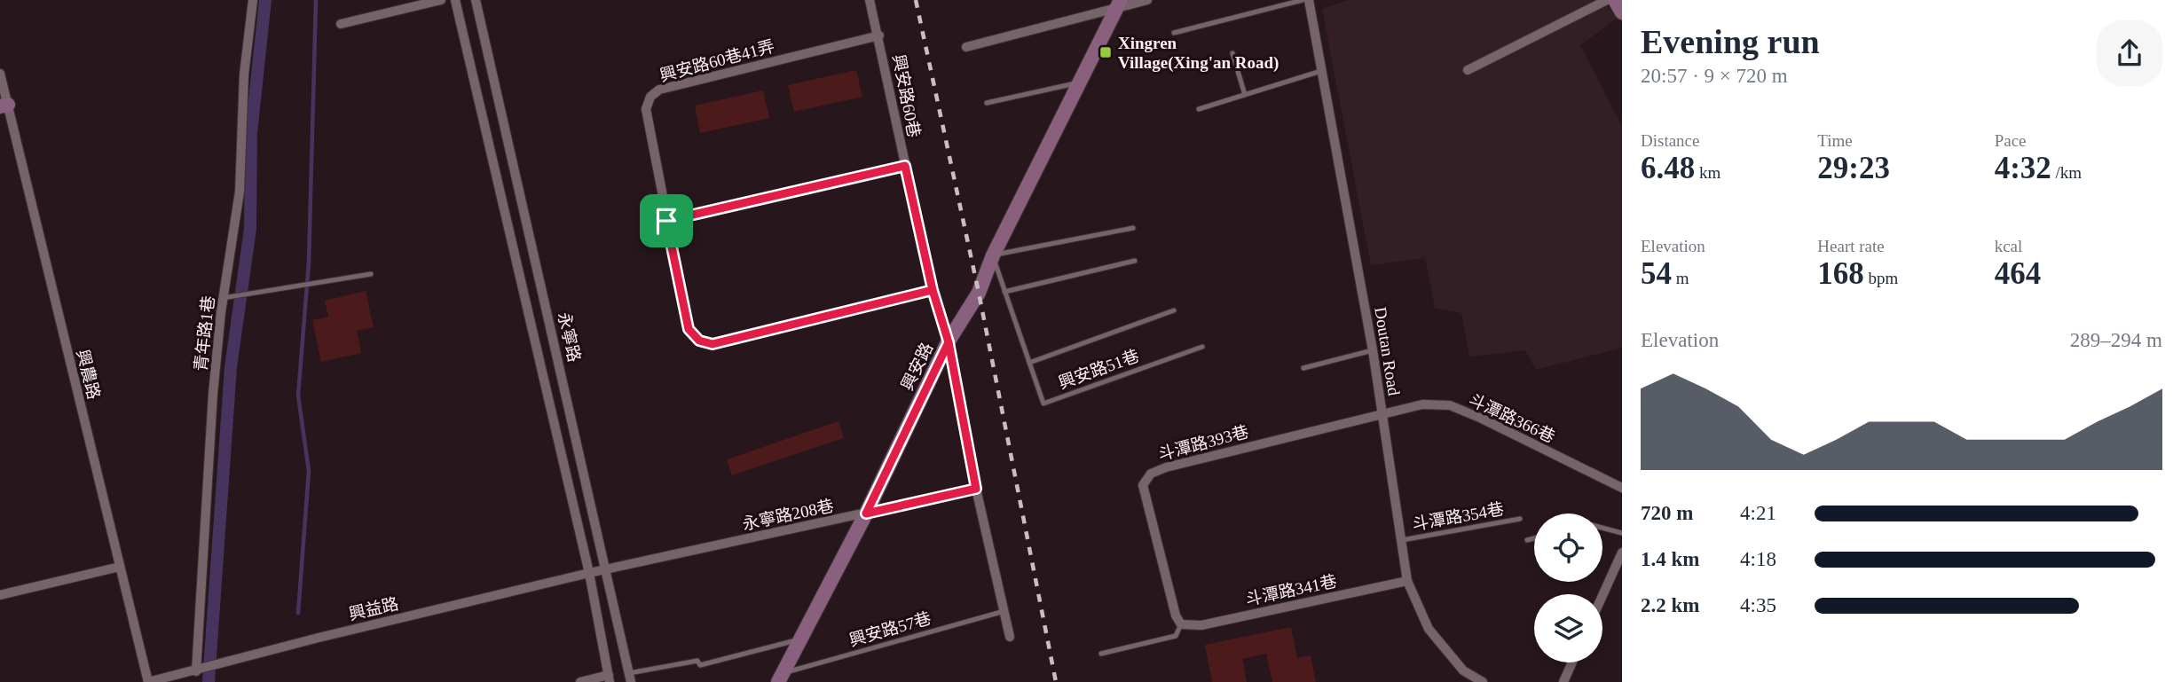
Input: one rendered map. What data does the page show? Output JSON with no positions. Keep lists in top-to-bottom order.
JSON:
{
  "streets": {
    "street": [
      "興安路60巷41弄",
      "興安路60巷",
      "青年路1巷",
      "永寧路",
      "Doutan Road",
      "興安路",
      "興農路",
      "斗潭路366巷",
      "斗潭路393巷",
      "永寧路208巷",
      "斗潭路341巷",
      "興益路"
    ],
    "lane": ["興安路51巷", "斗潭路354巷", "興安路57巷"]
  },
  "crossings": [
    ["興安路60巷41弄", "興安路60巷"],
    ["興安路60巷", "興安路"],
    ["興安路60巷", "永寧路208巷"],
    ["興安路60巷", "興安路57巷"],
    ["青年路1巷", "興益路"],
    ["永寧路", "永寧路208巷"],
    ["永寧路", "興益路"],
    ["Doutan Road", "斗潭路366巷"],
    ["Doutan Road", "斗潭路393巷"],
    ["Doutan Road", "斗潭路354巷"],
    ["Doutan Road", "斗潭路341巷"],
    ["興安路", "興安路51巷"],
    ["興安路", "永寧路208巷"],
    ["興安路", "興安路57巷"],
    ["興農路", "興益路"],
    ["斗潭路366巷", "斗潭路393巷"],
    ["斗潭路393巷", "斗潭路341巷"],
    ["永寧路208巷", "興益路"]
  ],
  "places": {
    "transit": ["Xingren Village(Xing'an Road)"]
  },
  "page": {
    "heading": ["Evening run", "20:57 · 9 × 720 m"],
    "stats": [
      ["Distance", "6.48 km"],
      ["Time", "29:23"],
      ["Pace", "4:32 /km"],
      ["Elevation", "54 m"],
      ["Heart rate", "168 bpm"],
      ["kcal", "464"]
    ],
    "chart": ["Elevation", "289–294 m"],
    "list": [
      {
        "name": "720 m",
        "note": "4:21"
      },
      {
        "name": "1.4 km",
        "note": "4:18"
      },
      {
        "name": "2.2 km",
        "note": "4:35"
      }
    ]
  }
}
